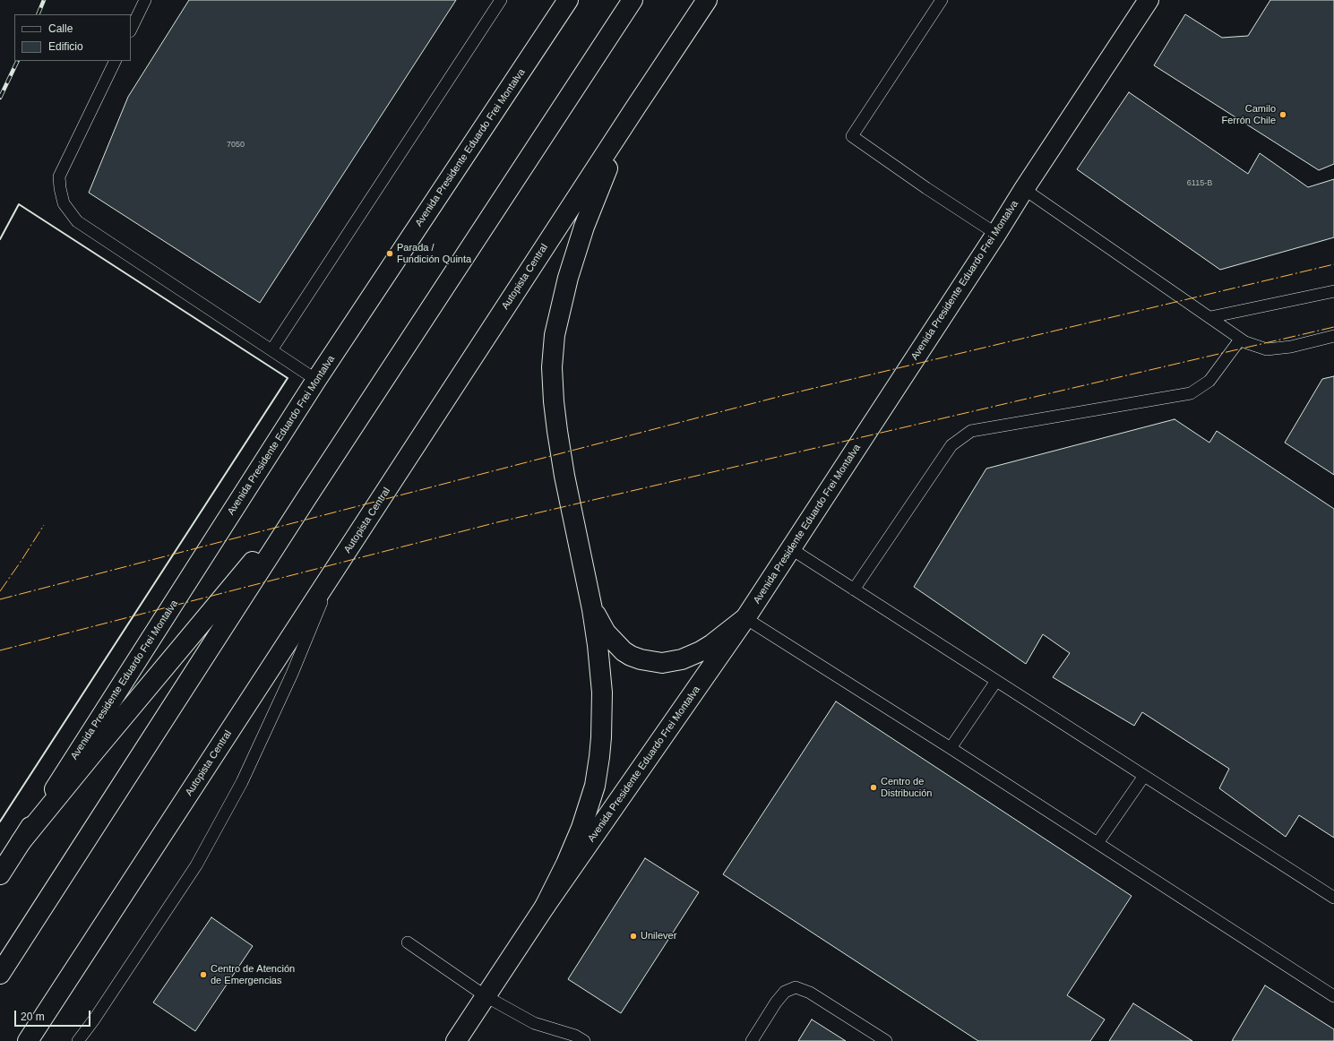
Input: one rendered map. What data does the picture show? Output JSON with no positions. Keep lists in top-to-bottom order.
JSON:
{
  "streets": {
    "main road": ["Avenida Presidente Eduardo Frei Montalva", "Autopista Central"]
  },
  "places": [
    "Camilo Ferrón Chile",
    "Parada / Fundición Quinta",
    "Centro de Distribución",
    "Unilever",
    "Centro de Atención de Emergencias"
  ],
  "house_numbers": ["7050", "6115-B"],
  "legend": ["Calle", "Edificio"],
  "scale_bar": "20 m"
}
